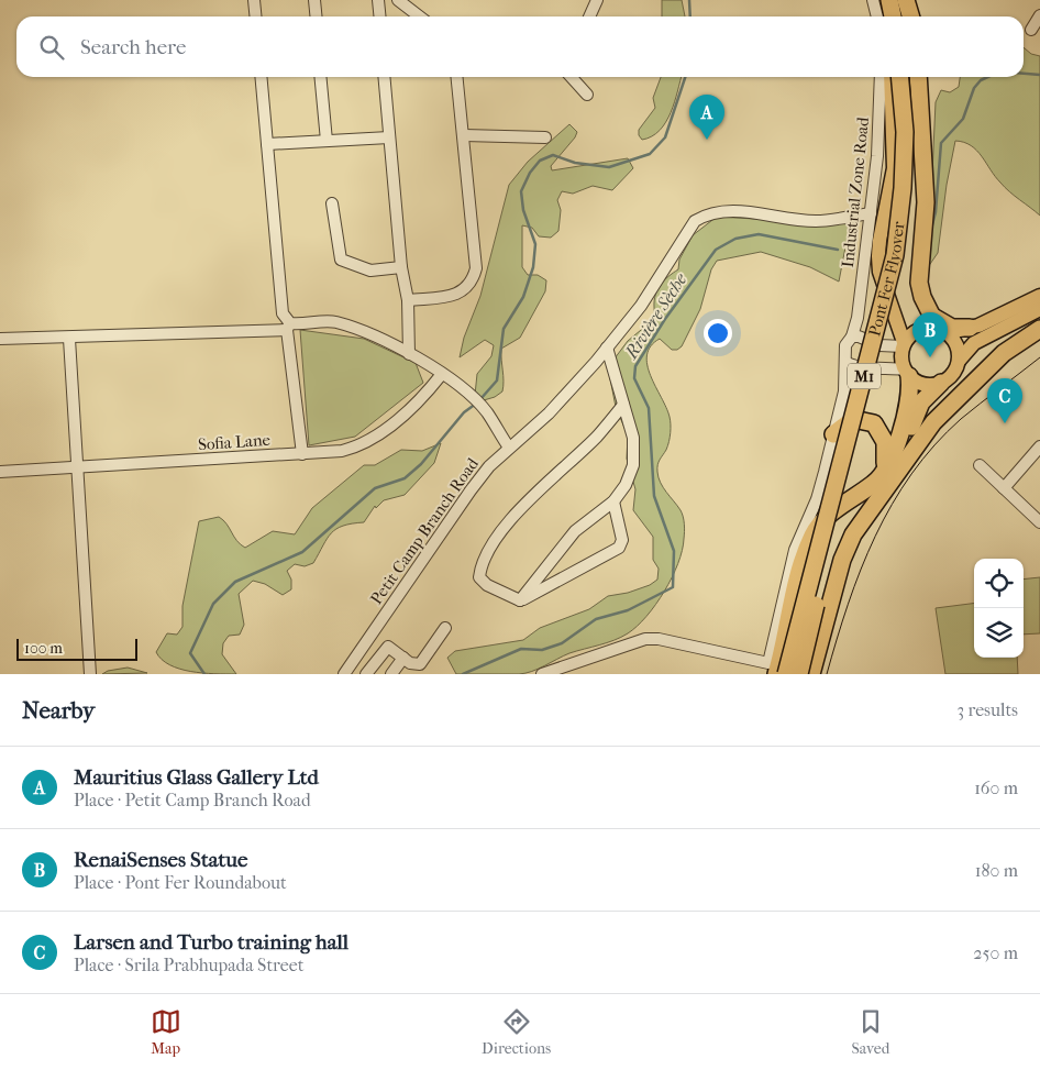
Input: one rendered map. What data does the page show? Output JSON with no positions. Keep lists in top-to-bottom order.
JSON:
{
  "streets": {
    "highway": ["Pont Fer Flyover", "M1"],
    "street": ["Industrial Zone Road", "Sofia Lane", "Petit Camp Branch Road"]
  },
  "crossings": [
    ["Industrial Zone Road", "Petit Camp Branch Road"]
  ],
  "water": ["Rivière Sèche"],
  "scale_bar": "100 m",
  "page": {
    "search": "Search here",
    "pins": ["A", "B", "C"],
    "scale": "100 m",
    "heading": ["Nearby", "3 results"],
    "list": [
      {
        "mark": "A",
        "name": "Mauritius Glass Gallery Ltd",
        "note": "Place · Petit Camp Branch Road",
        "value": "160 m"
      },
      {
        "mark": "B",
        "name": "RenaiSenses Statue",
        "note": "Place · Pont Fer Roundabout",
        "value": "180 m"
      },
      {
        "mark": "C",
        "name": "Larsen and Turbo training hall",
        "note": "Place · Srila Prabhupada Street",
        "value": "250 m"
      }
    ],
    "nav": ["Map", "Directions", "Saved"]
  }
}
